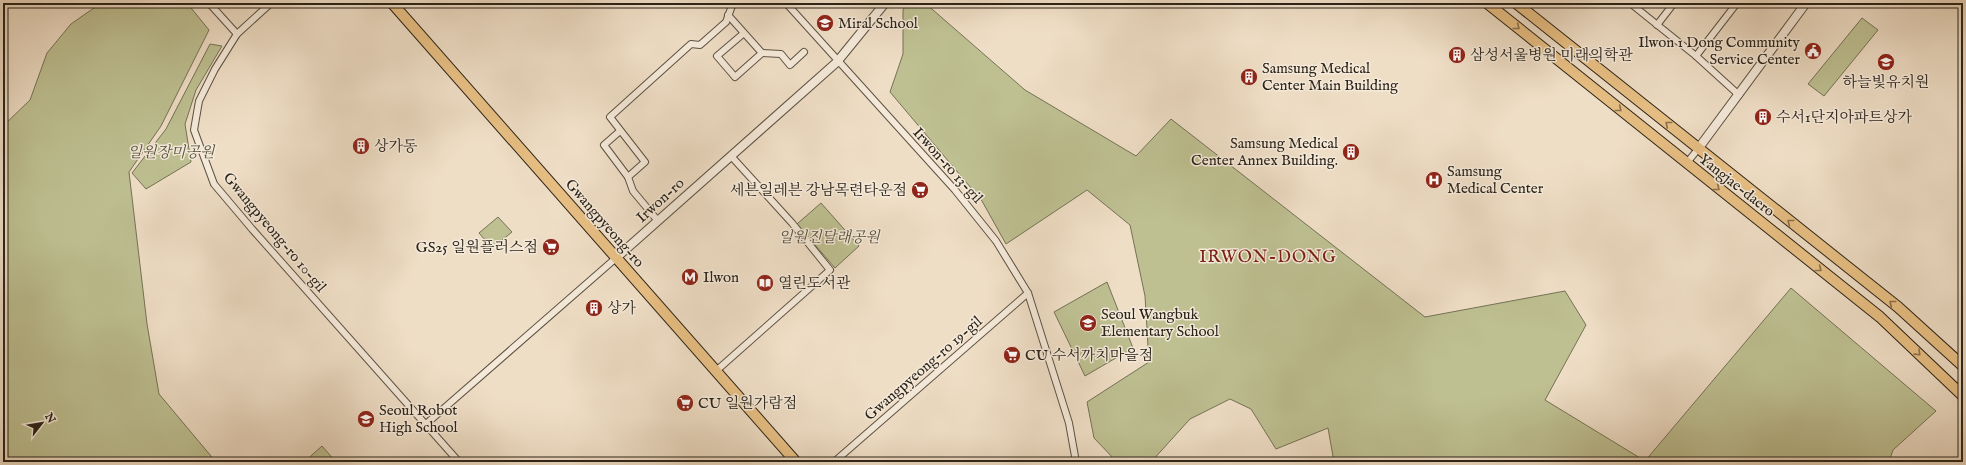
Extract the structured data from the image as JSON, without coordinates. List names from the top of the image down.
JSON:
{
  "streets": {
    "main road": ["Yangjae-daero", "Gwangpyeong-ro"],
    "street": [
      "Irwon-ro 13-gil",
      "Irwon-ro",
      "Gwangpyeong-ro 10-gil",
      "Gwangpyeong-ro 19-gil"
    ]
  },
  "crossings": [
    ["Irwon-ro 13-gil", "Irwon-ro"],
    ["Irwon-ro 13-gil", "Gwangpyeong-ro 19-gil"],
    ["Irwon-ro", "Gwangpyeong-ro"],
    ["Irwon-ro", "Gwangpyeong-ro 10-gil"]
  ],
  "districts": ["IRWON-DONG"],
  "parks": ["일원장미공원", "일원진달래공원"],
  "places": {
    "school or university": [
      "Miral School",
      "하늘빛유치원",
      "Seoul Wangbuk Elementary School",
      "Seoul Robot High School"
    ],
    "public building": ["Ilwon 1 Dong Community Service Center"],
    "building": [
      "삼성서울병원 미래의학관",
      "Samsung Medical Center Main Building",
      "수서1단지아파트상가",
      "상가동",
      "Samsung Medical Center Annex Building.",
      "상가"
    ],
    "hospital": ["Samsung Medical Center"],
    "supermarket": [
      "세븐일레븐 강남목련타운점",
      "GS25 일원플러스점",
      "CU 수서까치마을점",
      "CU 일원가람점"
    ],
    "metro station": ["Ilwon"],
    "library": ["열린도서관"]
  },
  "north": "top right"
}
